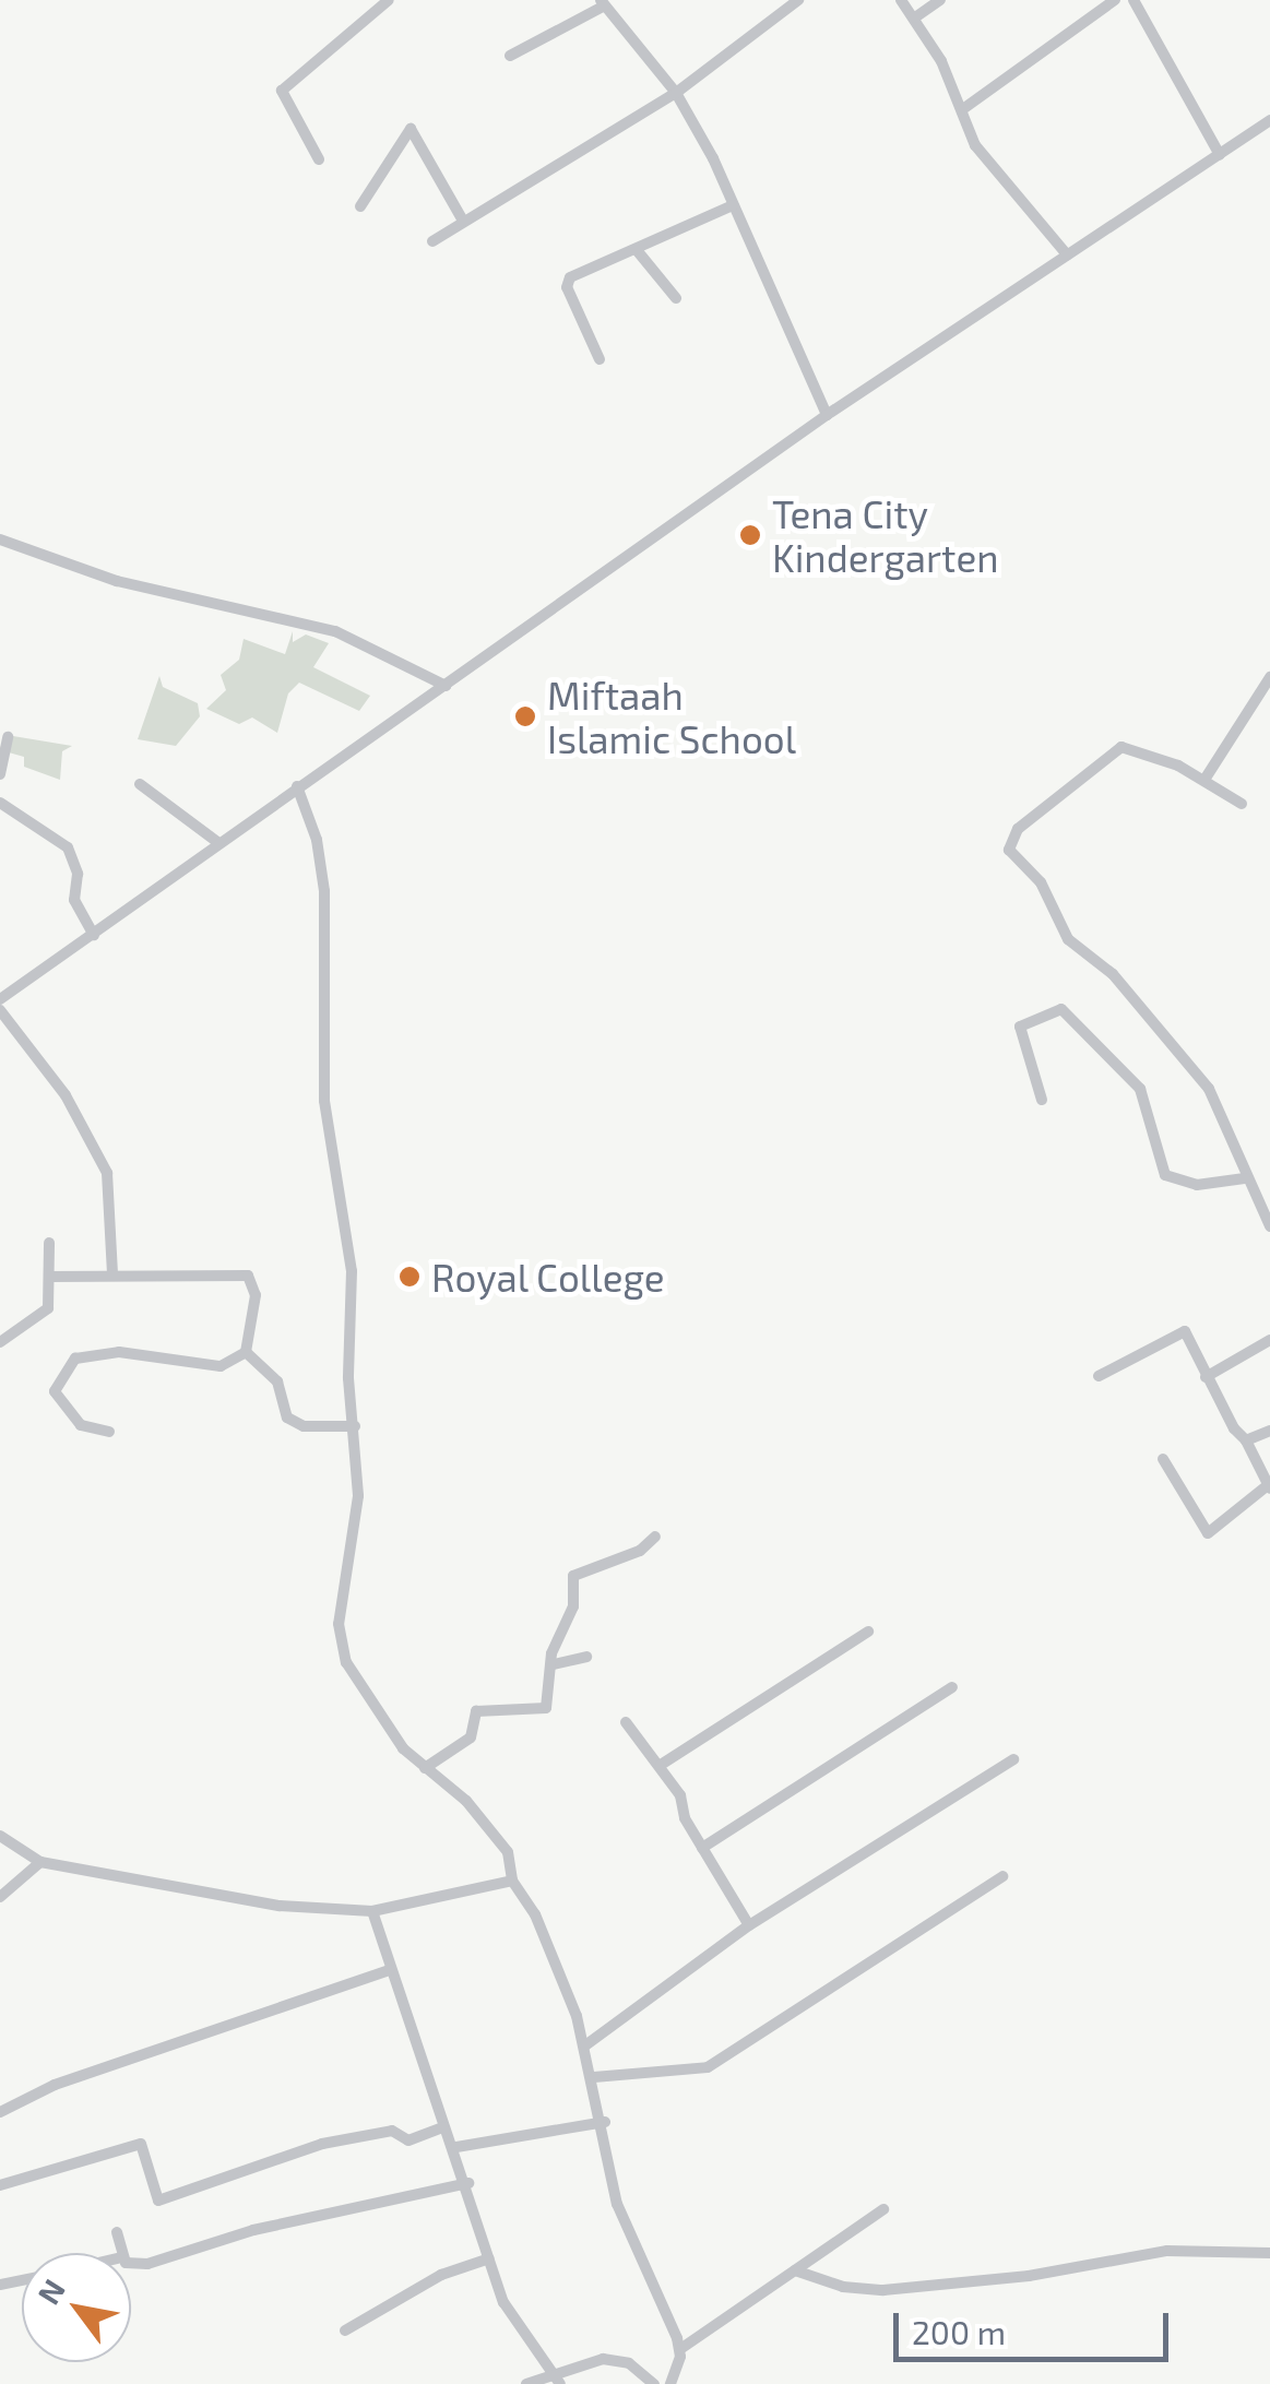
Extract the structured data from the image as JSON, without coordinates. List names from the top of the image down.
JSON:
{
  "places": ["Tena City Kindergarten", "Miftaah Islamic School", "Royal College"],
  "scale_bar": "200 m",
  "north": "top left"
}
